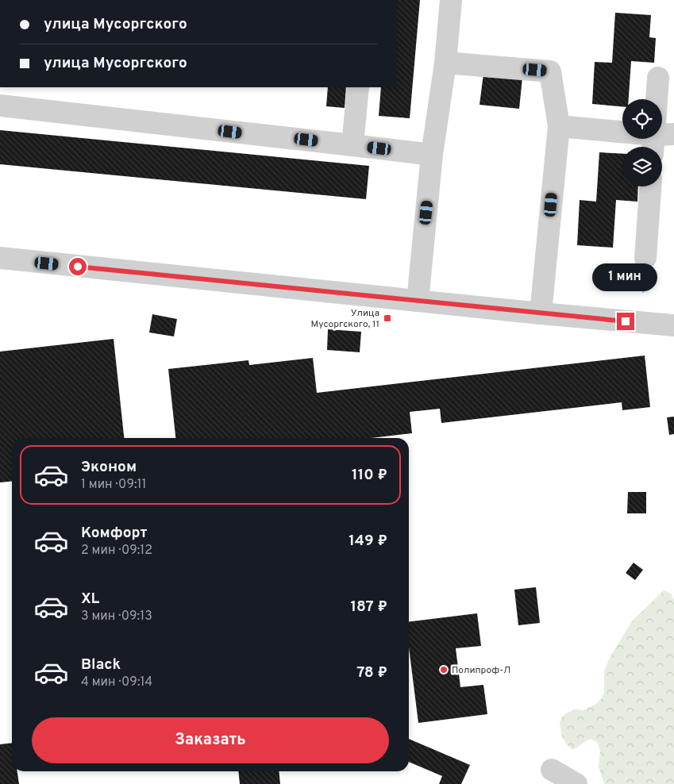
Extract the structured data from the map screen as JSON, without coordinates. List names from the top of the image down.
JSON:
{
  "places": {
    "transit": ["Улица Мусоргского, 11"],
    "other": ["Полипроф-Л"]
  },
  "page": {
    "banner": ["улица Мусоргского", "улица Мусоргского"],
    "bubble": "1 мин",
    "list": [
      {
        "name": "Эконом",
        "note": "1 мин · 09:11",
        "value": "110 ₽"
      },
      {
        "name": "Комфорт",
        "note": "2 мин · 09:12",
        "value": "149 ₽"
      },
      {
        "name": "XL",
        "note": "3 мин · 09:13",
        "value": "187 ₽"
      },
      {
        "name": "Black",
        "note": "4 мин · 09:14",
        "value": "78 ₽"
      }
    ],
    "buttons": "Заказать"
  }
}
